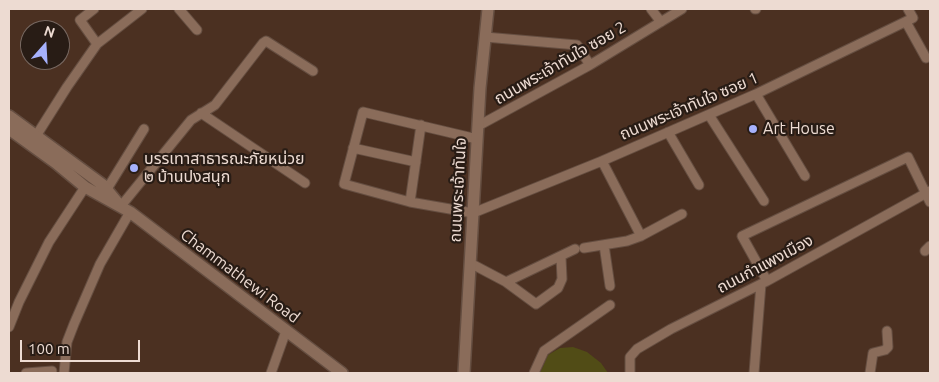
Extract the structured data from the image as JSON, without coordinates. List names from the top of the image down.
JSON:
{
  "streets": {
    "main road": ["ถนนพระเจ้าทันใจ", "Chammathewi Road"],
    "street": ["ถนนพระเจ้าทันใจ ซอย 2", "ถนนพระเจ้าทันใจ ซอย 1", "ถนนกำแพงเมือง"]
  },
  "crossings": [
    ["ถนนพระเจ้าทันใจ ซอย 2", "ถนนพระเจ้าทันใจ"],
    ["ถนนพระเจ้าทันใจ ซอย 1", "ถนนพระเจ้าทันใจ"]
  ],
  "places": ["Art House", "บรรเทาสาธารณะภัยหน่วย ๒ บ้านปงสนุก"],
  "scale_bar": "100 m",
  "north": "top"
}
